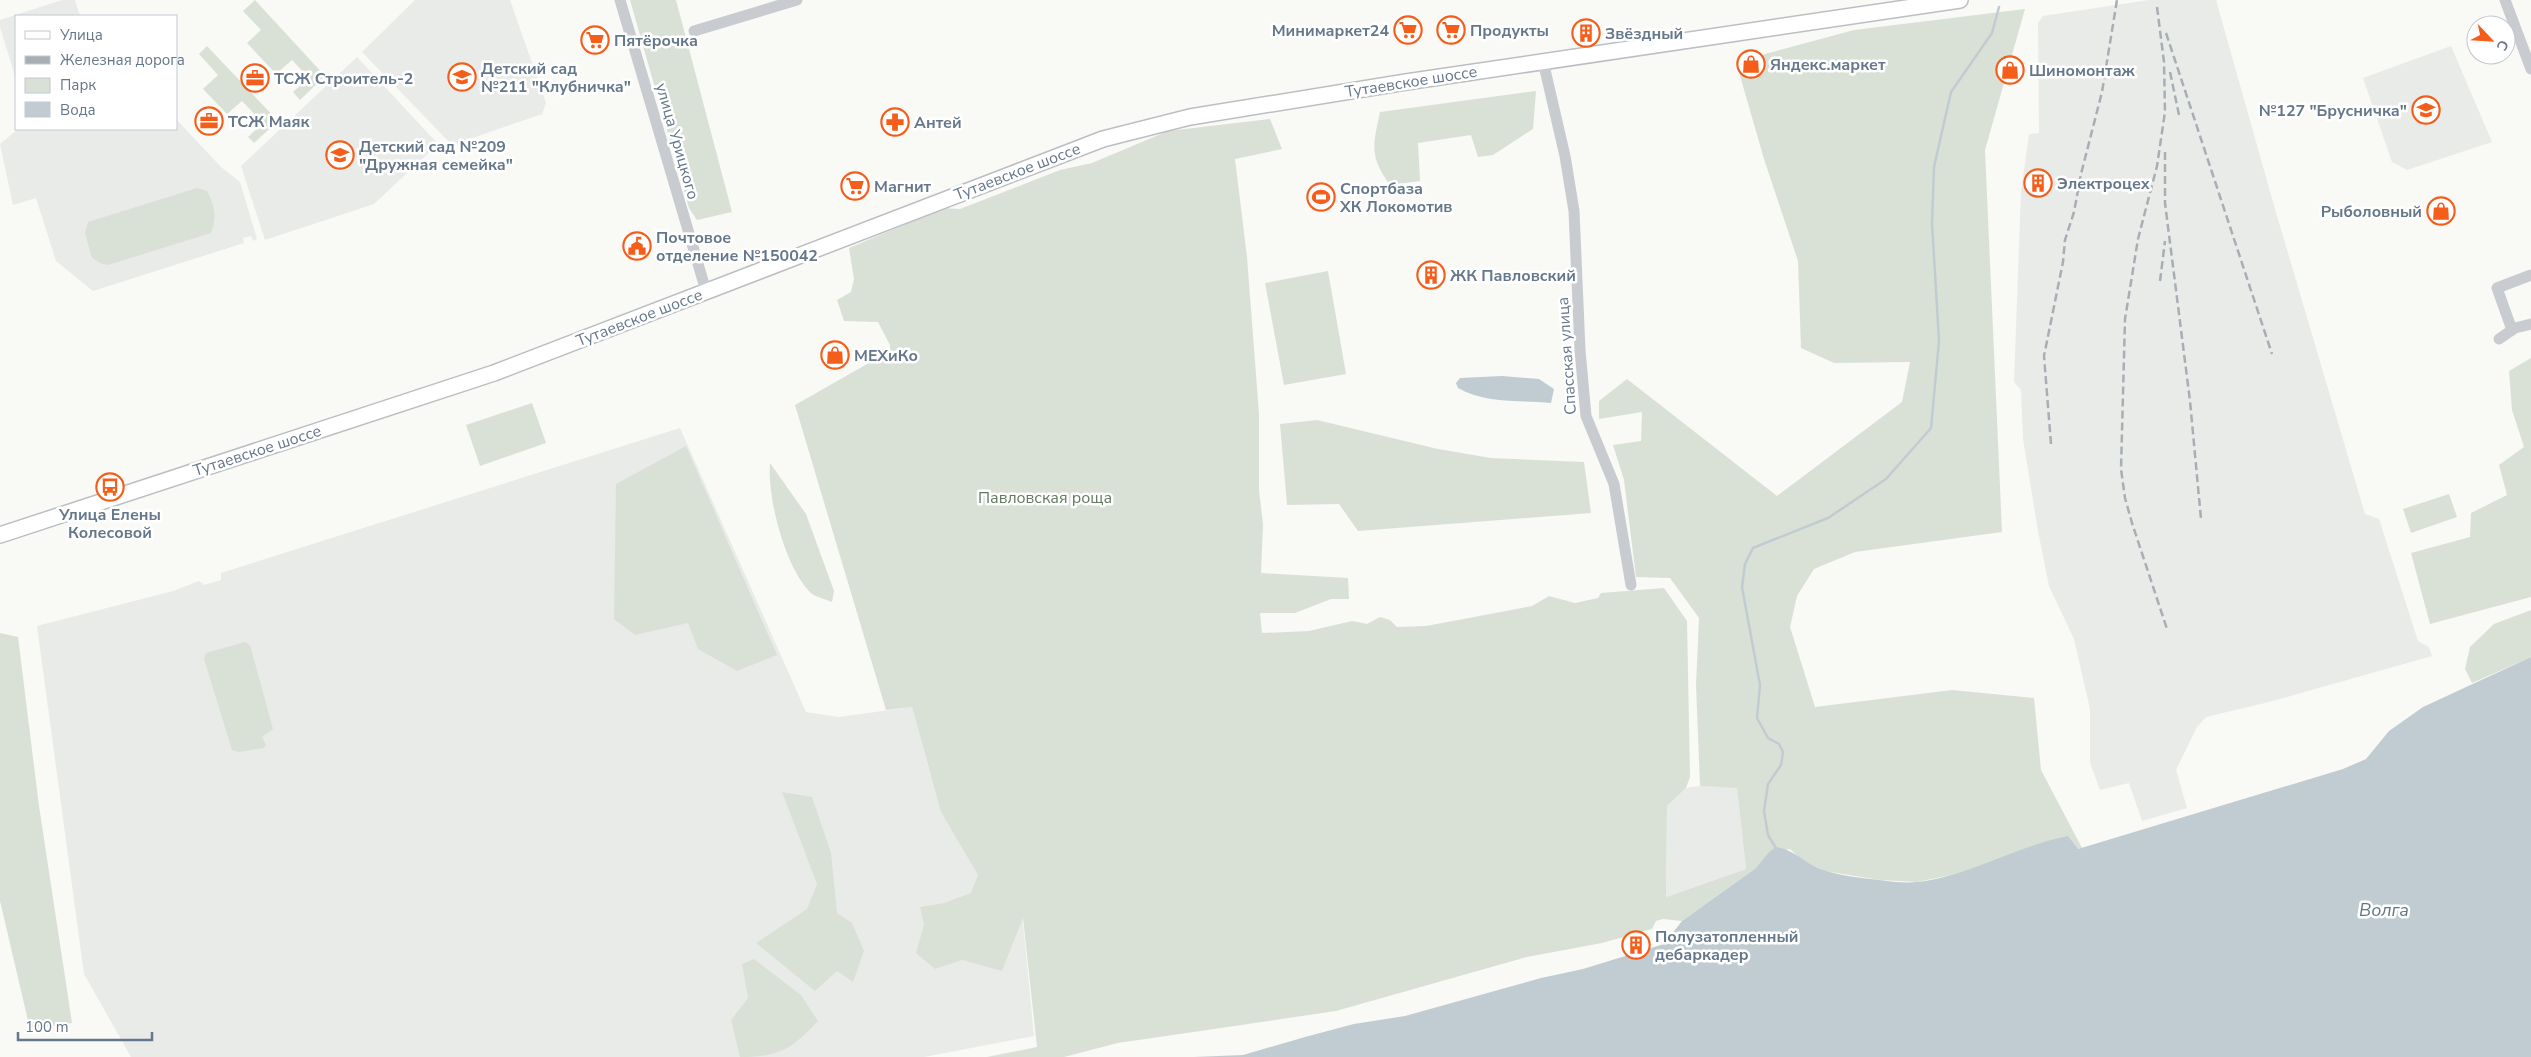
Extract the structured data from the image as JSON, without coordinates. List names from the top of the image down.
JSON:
{
  "streets": {
    "main road": ["Тутаевское шоссе"],
    "street": ["улица Урицкого", "Спасская улица"]
  },
  "crossings": [
    ["Тутаевское шоссе", "улица Урицкого"],
    ["Тутаевское шоссе", "Спасская улица"]
  ],
  "water": ["Волга"],
  "parks": ["Павловская роща"],
  "places": {
    "supermarket": [
      "Минимаркет24",
      "Продукты",
      "Пятёрочка",
      "Магнит"
    ],
    "building": [
      "Звёздный",
      "Электроцех",
      "ЖК Павловский",
      "Полузатопленный дебаркадер"
    ],
    "shop": [
      "Яндекс.маркет",
      "Шиномонтаж",
      "Рыболовный",
      "МЕХиКо"
    ],
    "school or university": ["Детский сад №211 \"Клубничка\"", "№127 \"Брусничка\"", "Детский сад №209 \"Дружная семейка\""],
    "office": ["ТСЖ Строитель-2", "ТСЖ Маяк"],
    "pharmacy": ["Антей"],
    "sports": ["Спортбаза ХК Локомотив"],
    "public building": ["Почтовое отделение №150042"],
    "bus stop": ["Улица Елены Колесовой"]
  },
  "legend": [
    "Улица",
    "Железная дорога",
    "Парк",
    "Вода"
  ],
  "scale_bar": "100 m",
  "north": "bottom right"
}
